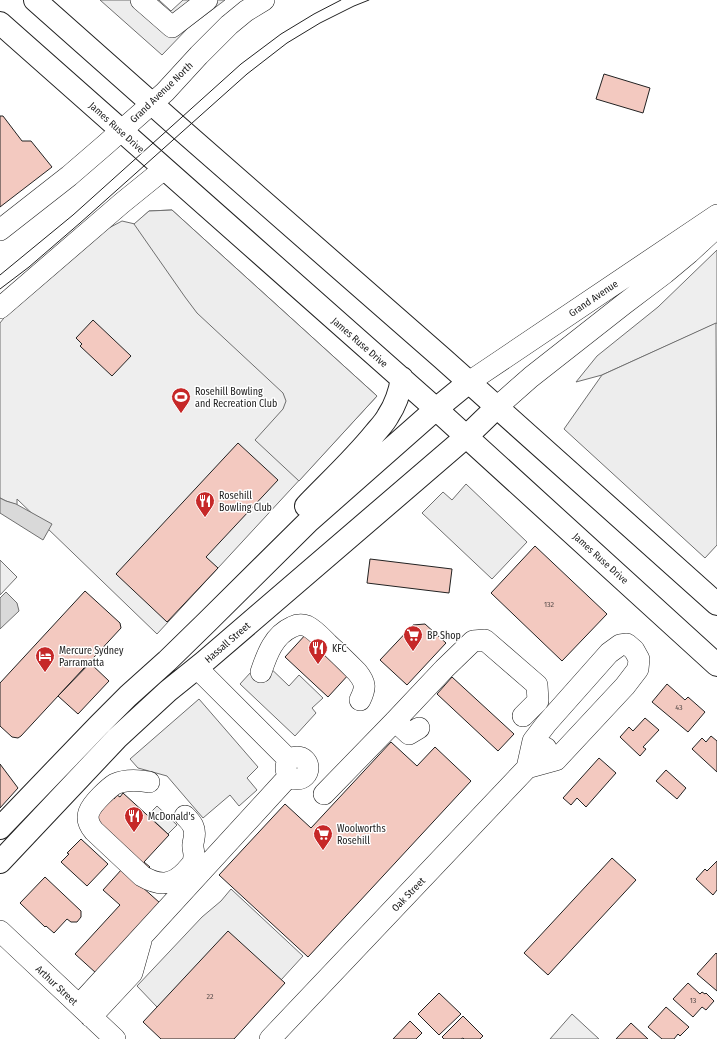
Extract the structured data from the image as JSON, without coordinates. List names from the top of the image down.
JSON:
{
  "streets": {
    "main road": ["James Ruse Drive", "Hassall Street"],
    "street": [
      "Grand Avenue North",
      "Grand Avenue",
      "Oak Street",
      "Arthur Street"
    ]
  },
  "crossings": [
    ["Grand Avenue North", "James Ruse Drive"],
    ["James Ruse Drive", "Hassall Street"]
  ],
  "places": {
    "sports": ["Rosehill Bowling and Recreation Club"],
    "restaurant": ["Rosehill Bowling Club", "KFC", "McDonald's"],
    "supermarket": ["BP Shop", "Woolworths Rosehill"],
    "hotel": ["Mercure Sydney Parramatta"]
  },
  "house_numbers": [
    "132",
    "43",
    "22",
    "13"
  ]
}
